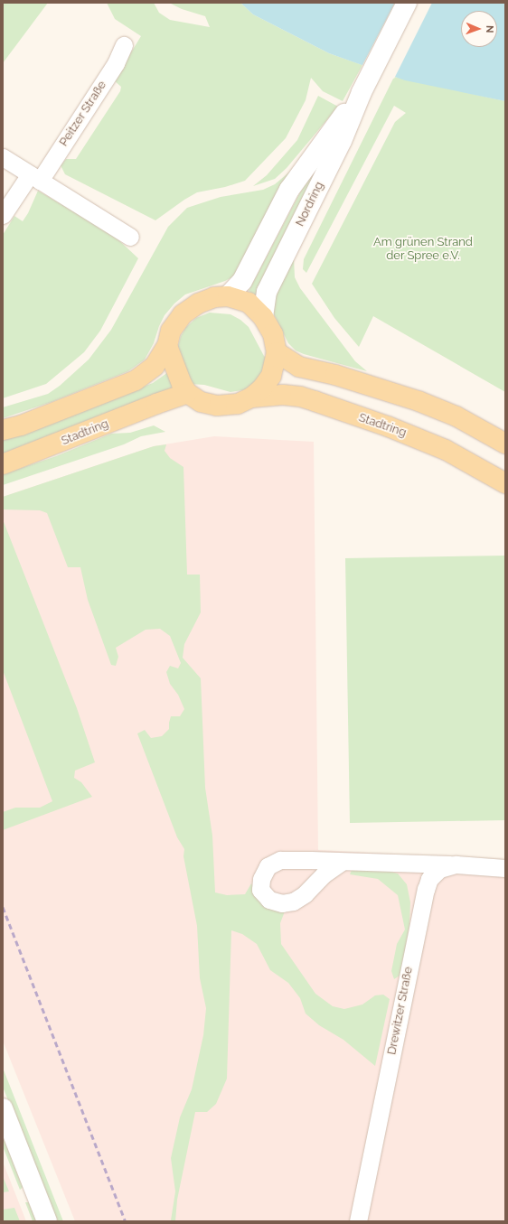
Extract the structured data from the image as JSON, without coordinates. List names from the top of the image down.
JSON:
{
  "streets": {
    "main road": ["Nordring", "Stadtring"],
    "street": ["Peitzer Straße", "Drewitzer Straße"]
  },
  "crossings": [
    ["Nordring", "Stadtring"]
  ],
  "parks": ["Am grünen Strand der Spree e.V."],
  "north": "right"
}
